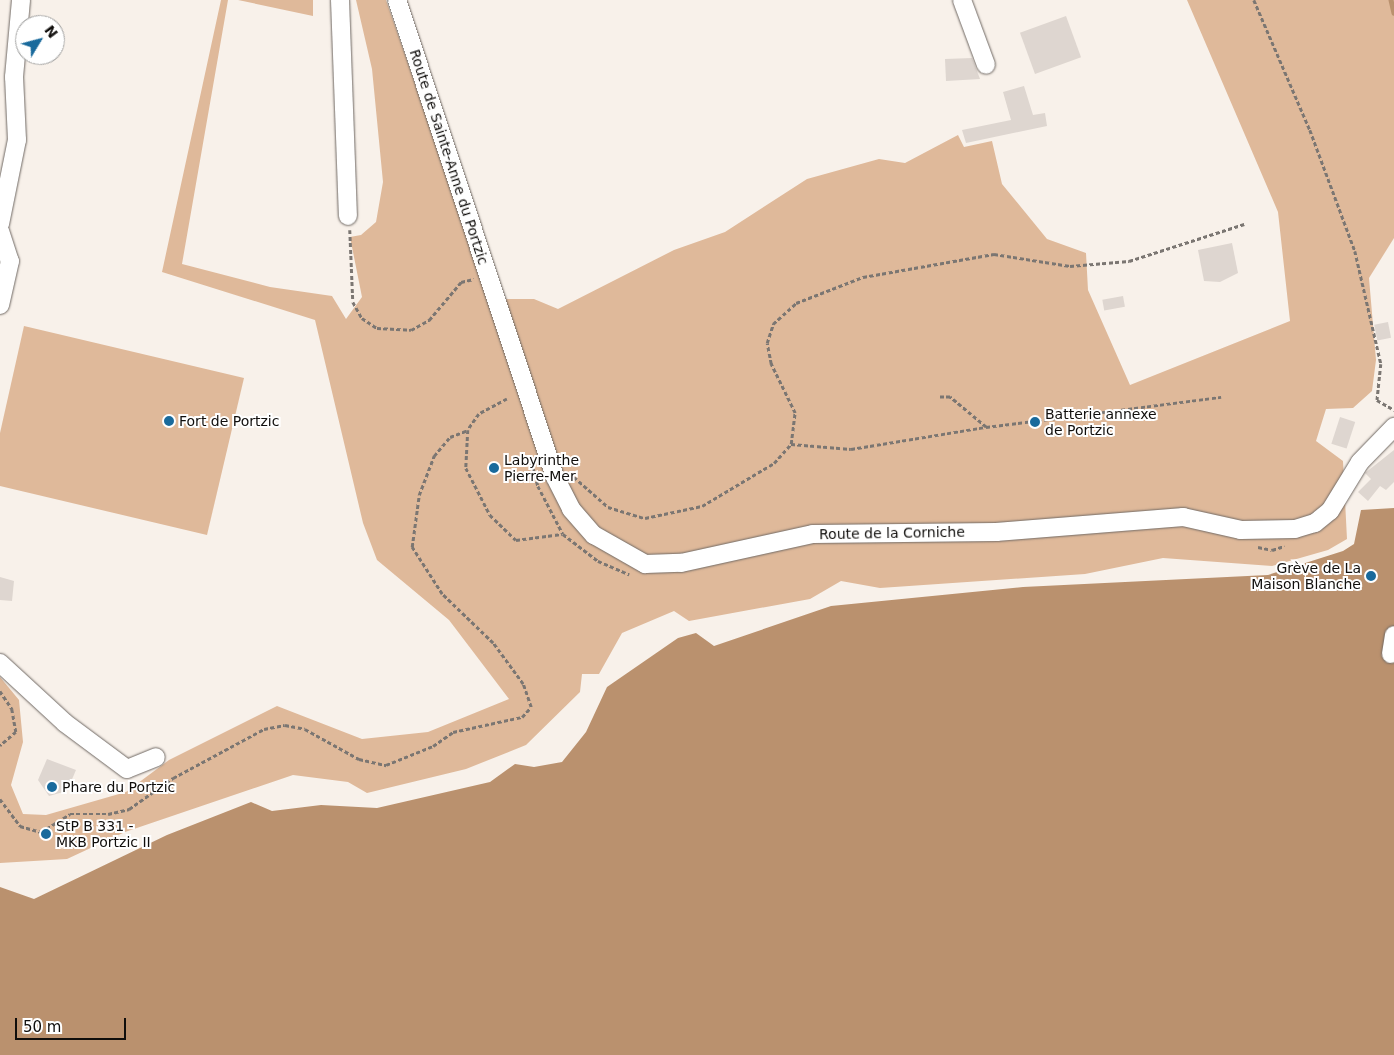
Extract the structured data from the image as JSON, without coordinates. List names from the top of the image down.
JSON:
{
  "streets": {
    "street": ["Route de Sainte-Anne du Portzic", "Route de la Corniche"]
  },
  "crossings": [
    ["Route de Sainte-Anne du Portzic", "Route de la Corniche"]
  ],
  "places": [
    "Fort de Portzic",
    "Batterie annexe de Portzic",
    "Labyrinthe Pierre-Mer",
    "Grève de La Maison Blanche",
    "Phare du Portzic",
    "StP B 331 - MKB Portzic II"
  ],
  "scale_bar": "50 m",
  "north": "top right"
}
